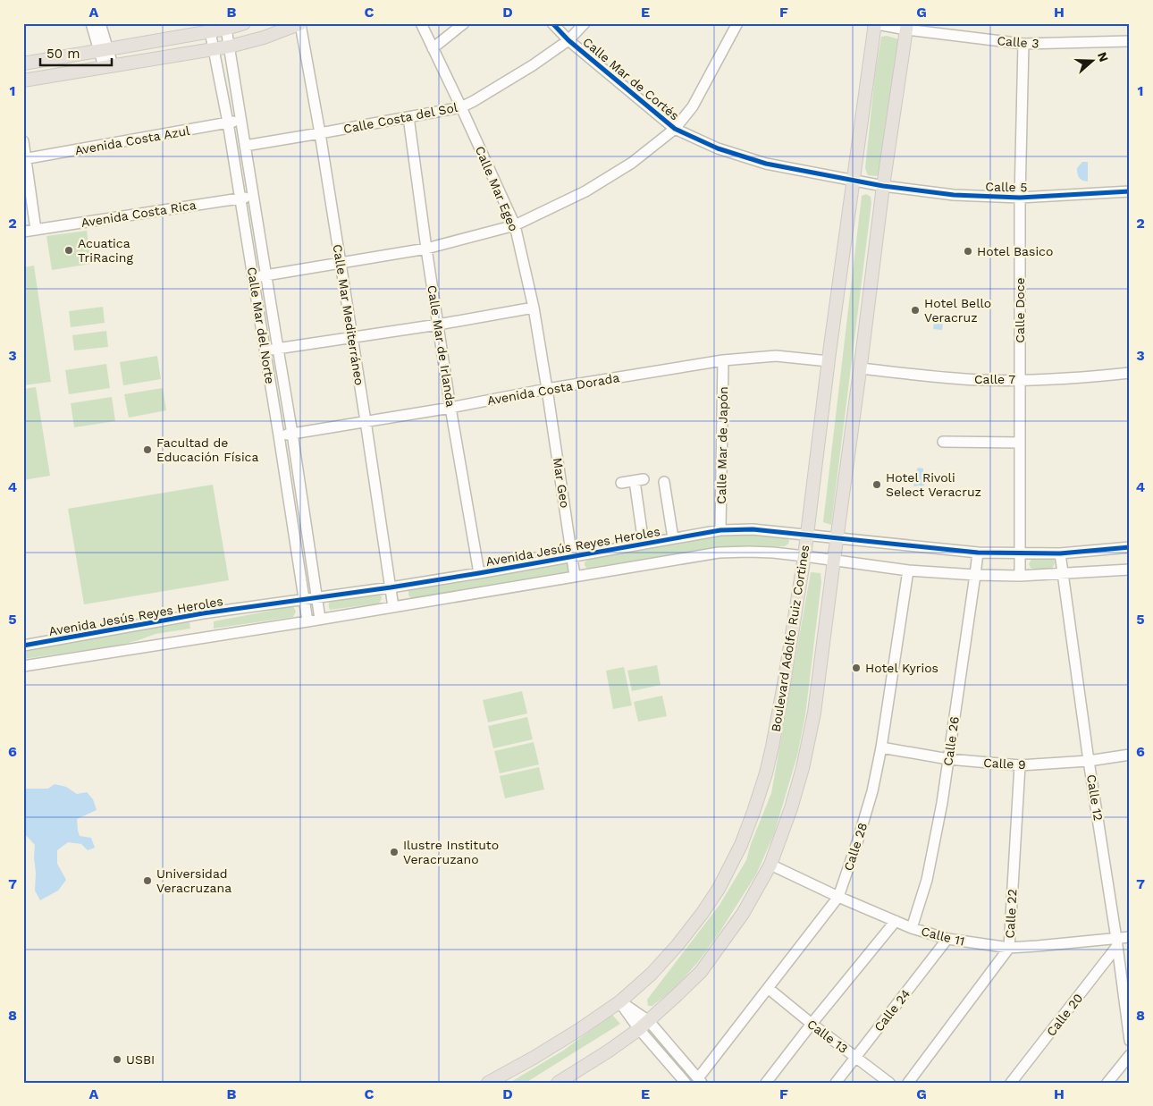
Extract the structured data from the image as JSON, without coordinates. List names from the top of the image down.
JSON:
{
  "streets": {
    "main road": ["Boulevard Adolfo Ruiz Cortines"],
    "street": [
      "Calle 3",
      "Calle Mar de Cortés",
      "Calle Costa del Sol",
      "Avenida Costa Azul",
      "Calle 5",
      "Calle Mar Egeo",
      "Avenida Costa Rica",
      "Calle Doce",
      "Calle Mar Mediterráneo",
      "Calle Mar del Norte",
      "Calle Mar de Irlanda",
      "Calle 7",
      "Avenida Costa Dorada",
      "Calle Mar de Japón",
      "Mar Geo",
      "Avenida Jesús Reyes Heroles",
      "Calle 26",
      "Calle 9",
      "Calle 12",
      "Calle 28",
      "Calle 22",
      "Calle 11",
      "Calle 24",
      "Calle 20",
      "Calle 13"
    ]
  },
  "crossings": [
    ["Calle 3", "Calle Doce"],
    ["Calle 3", "Boulevard Adolfo Ruiz Cortines"],
    ["Calle Mar de Cortés", "Calle Costa del Sol"],
    ["Calle Mar de Cortés", "Calle 5"],
    ["Calle Mar de Cortés", "Boulevard Adolfo Ruiz Cortines"],
    ["Calle Costa del Sol", "Calle Mar Egeo"],
    ["Calle Costa del Sol", "Calle Mar Mediterráneo"],
    ["Calle Costa del Sol", "Calle Mar del Norte"],
    ["Calle Costa del Sol", "Calle Mar de Irlanda"],
    ["Avenida Costa Azul", "Calle Mar del Norte"],
    ["Calle 5", "Calle Doce"],
    ["Calle Mar Egeo", "Avenida Costa Dorada"],
    ["Calle Mar Egeo", "Mar Geo"],
    ["Avenida Costa Rica", "Calle Mar del Norte"],
    ["Calle Doce", "Calle 7"],
    ["Calle Doce", "Avenida Jesús Reyes Heroles"],
    ["Calle Mar Mediterráneo", "Avenida Costa Dorada"],
    ["Calle Mar Mediterráneo", "Avenida Jesús Reyes Heroles"],
    ["Calle Mar del Norte", "Avenida Costa Dorada"],
    ["Calle Mar del Norte", "Avenida Jesús Reyes Heroles"],
    ["Calle Mar de Irlanda", "Avenida Costa Dorada"],
    ["Calle Mar de Irlanda", "Avenida Jesús Reyes Heroles"],
    ["Avenida Costa Dorada", "Calle Mar de Japón"],
    ["Avenida Costa Dorada", "Mar Geo"],
    ["Avenida Costa Dorada", "Boulevard Adolfo Ruiz Cortines"],
    ["Calle Mar de Japón", "Avenida Jesús Reyes Heroles"],
    ["Mar Geo", "Avenida Jesús Reyes Heroles"],
    ["Avenida Jesús Reyes Heroles", "Boulevard Adolfo Ruiz Cortines"],
    ["Avenida Jesús Reyes Heroles", "Calle 26"],
    ["Avenida Jesús Reyes Heroles", "Calle 12"],
    ["Calle 26", "Calle 9"],
    ["Calle 26", "Calle 11"],
    ["Calle 9", "Calle 12"],
    ["Calle 9", "Calle 28"],
    ["Calle 9", "Calle 22"],
    ["Calle 12", "Calle 11"],
    ["Calle 12", "Calle 20"],
    ["Calle 28", "Calle 11"],
    ["Calle 28", "Calle 13"],
    ["Calle 22", "Calle 11"],
    ["Calle 11", "Calle 24"],
    ["Calle 11", "Calle 20"],
    ["Calle 24", "Calle 13"]
  ],
  "places": [
    "Acuatica TriRacing",
    "Hotel Basico",
    "Hotel Bello Veracruz",
    "Facultad de Educación Física",
    "Hotel Rivoli Select Veracruz",
    "Hotel Kyrios",
    "Ilustre Instituto Veracruzano",
    "Universidad Veracruzana",
    "USBI"
  ],
  "scale_bar": "50 m",
  "north": "right",
  "grid": {
    "columns": [
      "A",
      "B",
      "C",
      "D",
      "E",
      "F",
      "G",
      "H"
    ],
    "rows": [
      "1",
      "2",
      "3",
      "4",
      "5",
      "6",
      "7",
      "8"
    ]
  }
}
